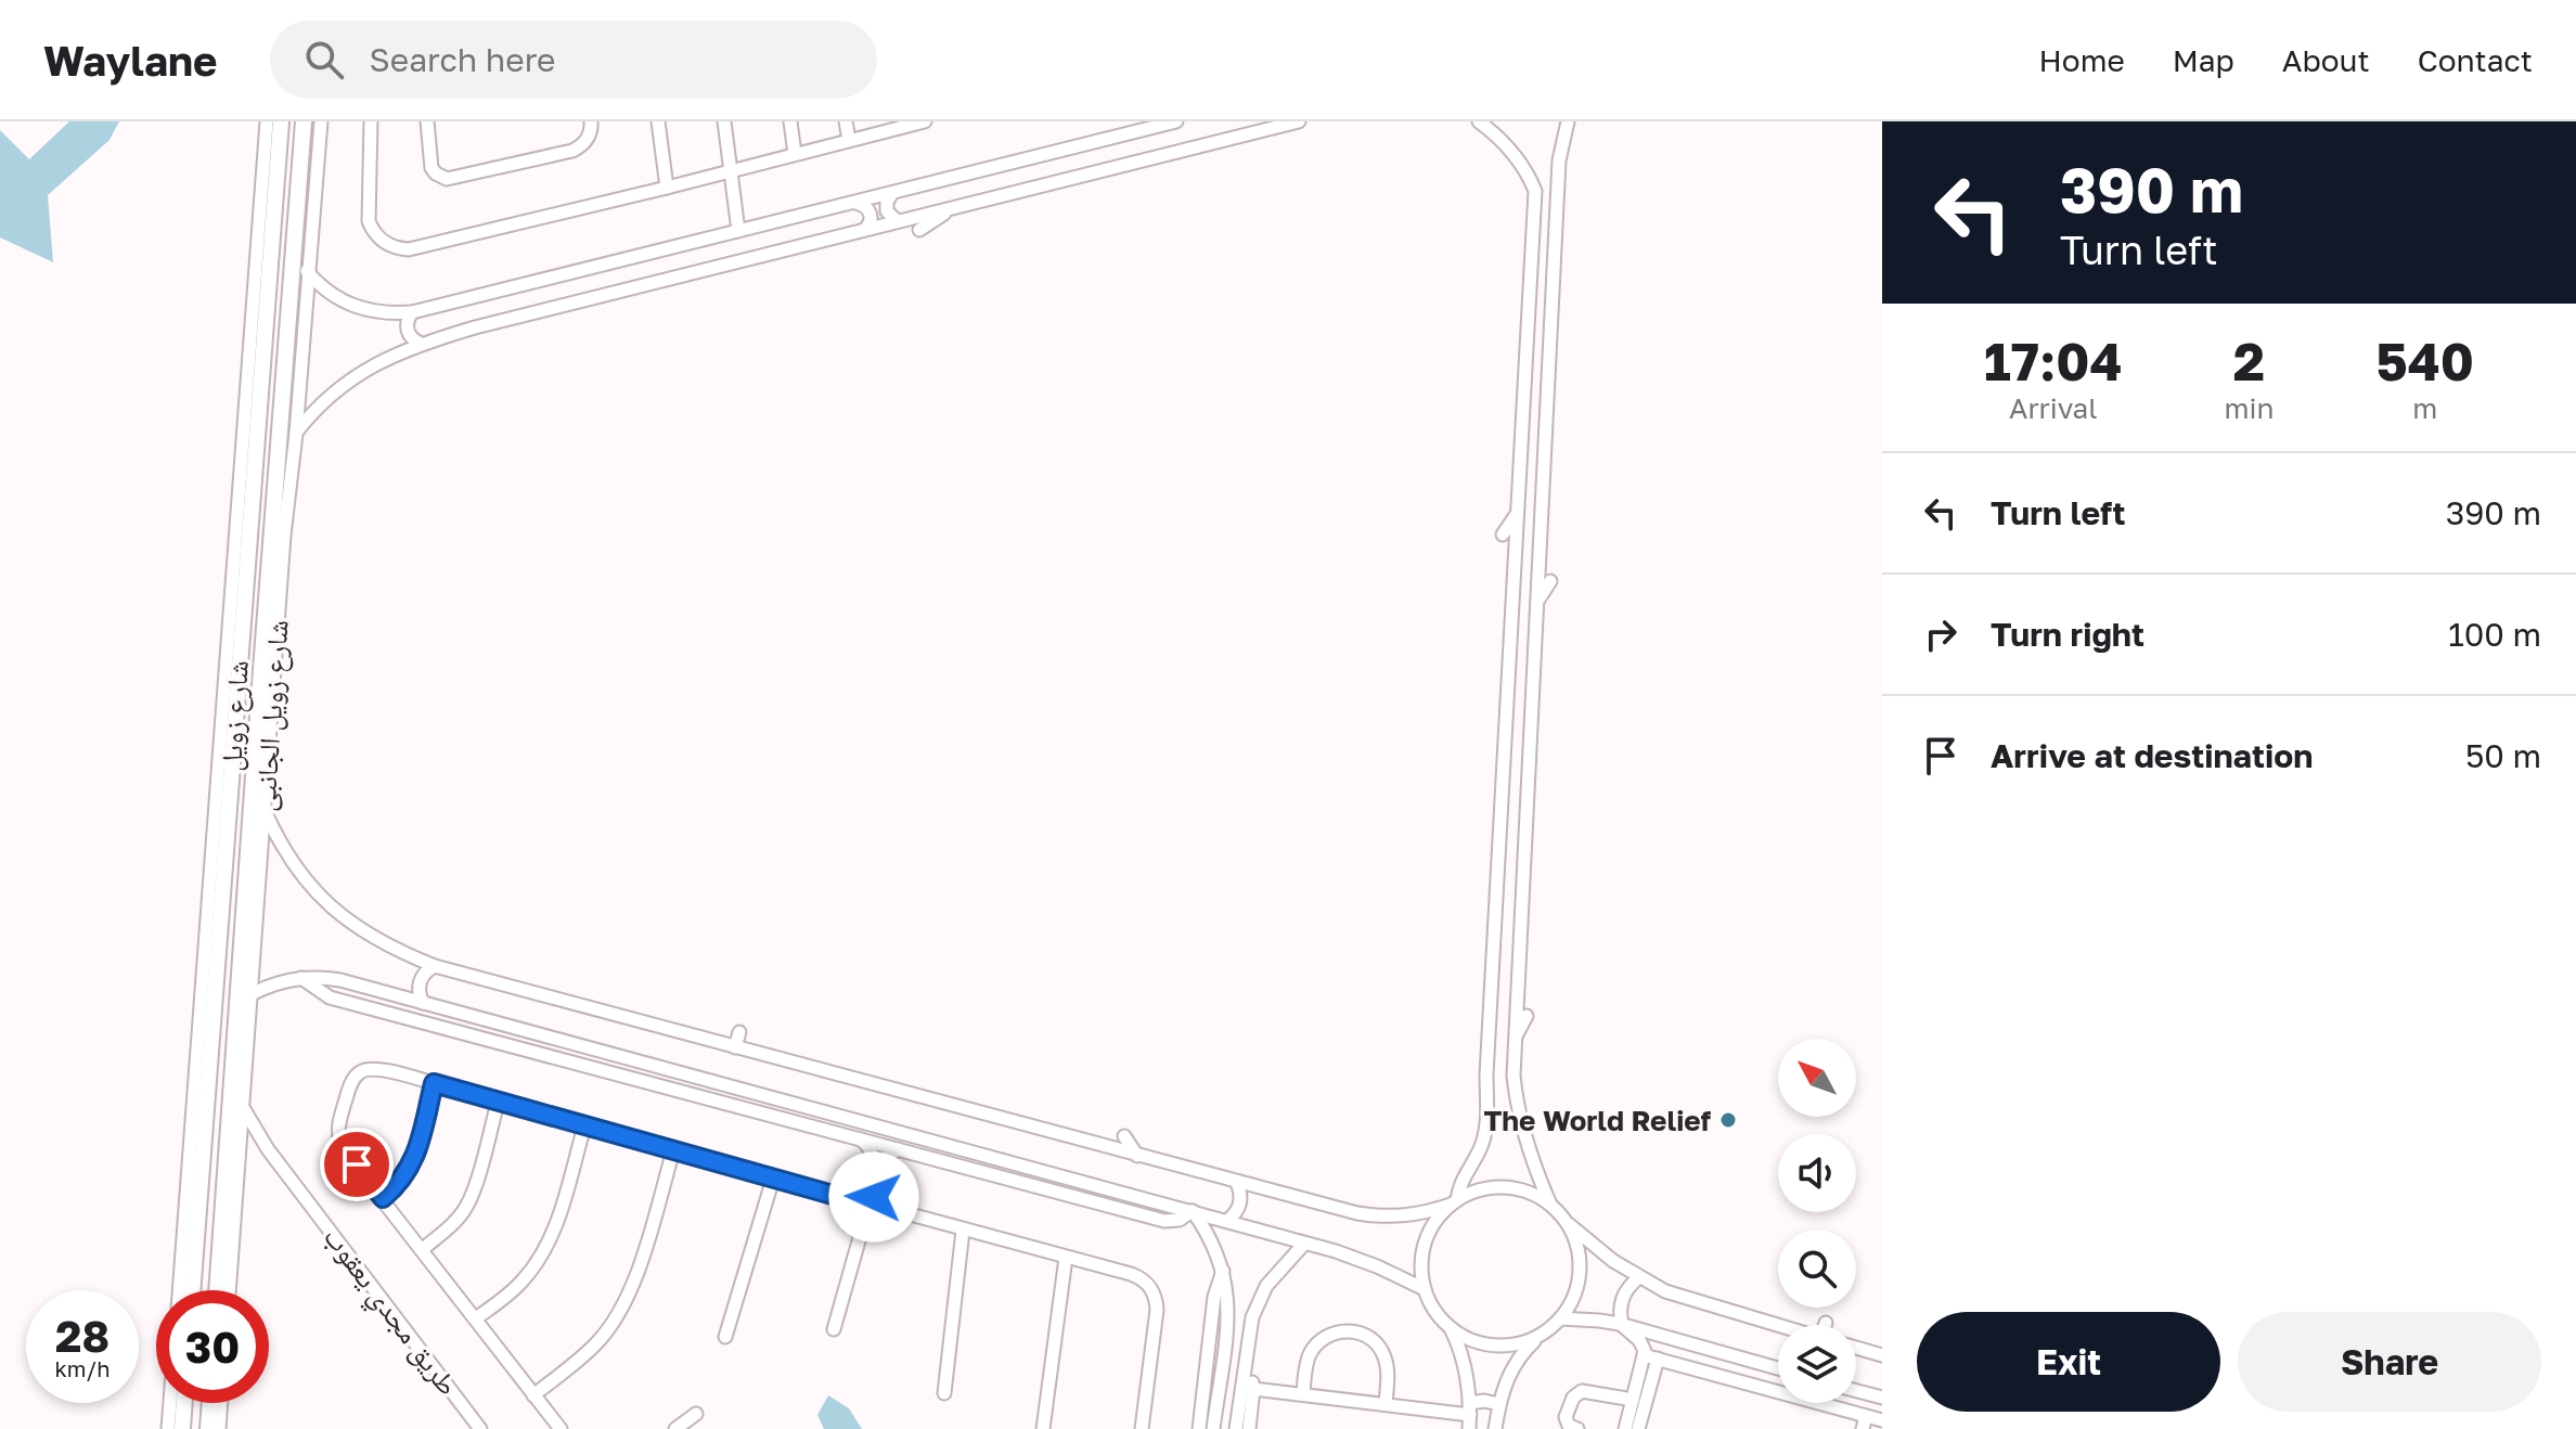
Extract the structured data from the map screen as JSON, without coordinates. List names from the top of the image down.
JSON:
{
  "streets": {
    "main road": ["شارع زويل"],
    "street": ["شارع زويل الجانبى", "طريق مجدي يعقوب"]
  },
  "crossings": [
    ["شارع زويل", "شارع زويل الجانبى"],
    ["شارع زويل الجانبى", "طريق مجدي يعقوب"]
  ],
  "places": ["The World Relief"],
  "north": "top left",
  "page": {
    "header": "Waylane",
    "search": "Search here",
    "nav": [
      "Home",
      "Map",
      "About",
      "Contact"
    ],
    "turn": ["390 m", "Turn left"],
    "eta": [
      "17:04",
      "Arrival",
      "2",
      "min",
      "540",
      "m"
    ],
    "list": [
      {
        "name": "Turn left",
        "value": "390 m"
      },
      {
        "name": "Turn right",
        "value": "100 m"
      },
      {
        "name": "Arrive at destination",
        "value": "50 m"
      }
    ],
    "speed": "28 km/h",
    "limit": "30",
    "buttons": ["Exit", "Share"]
  }
}
